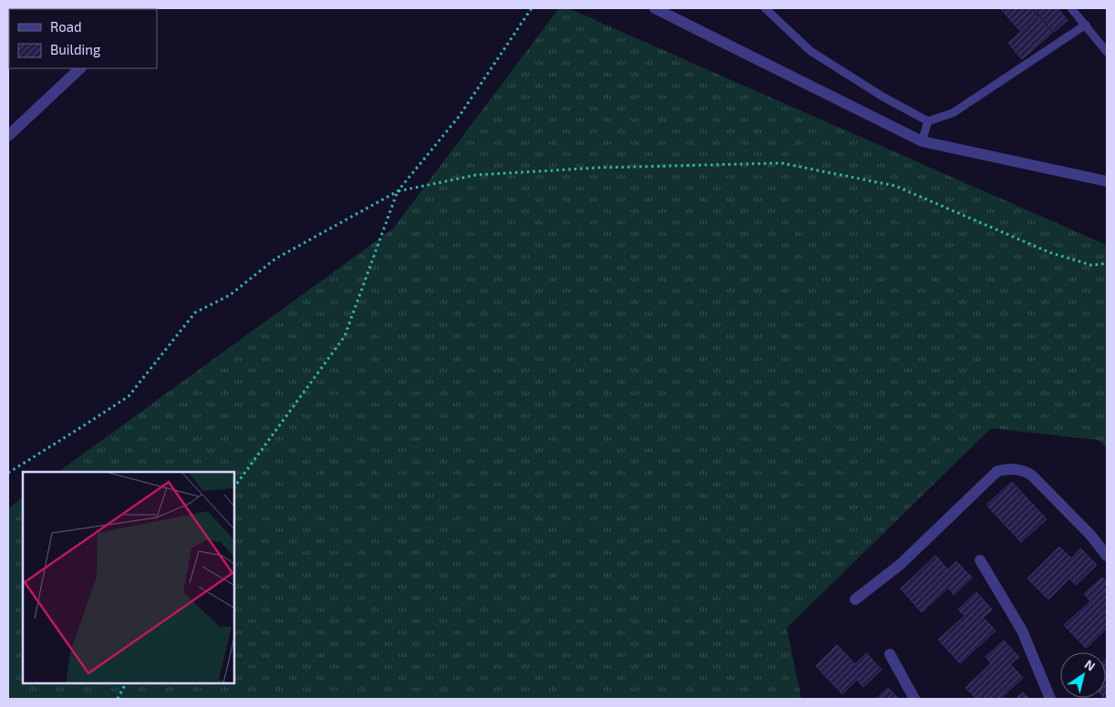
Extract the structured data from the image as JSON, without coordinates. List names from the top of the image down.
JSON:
{
  "legend": ["Road", "Building"],
  "north": "top right"
}
